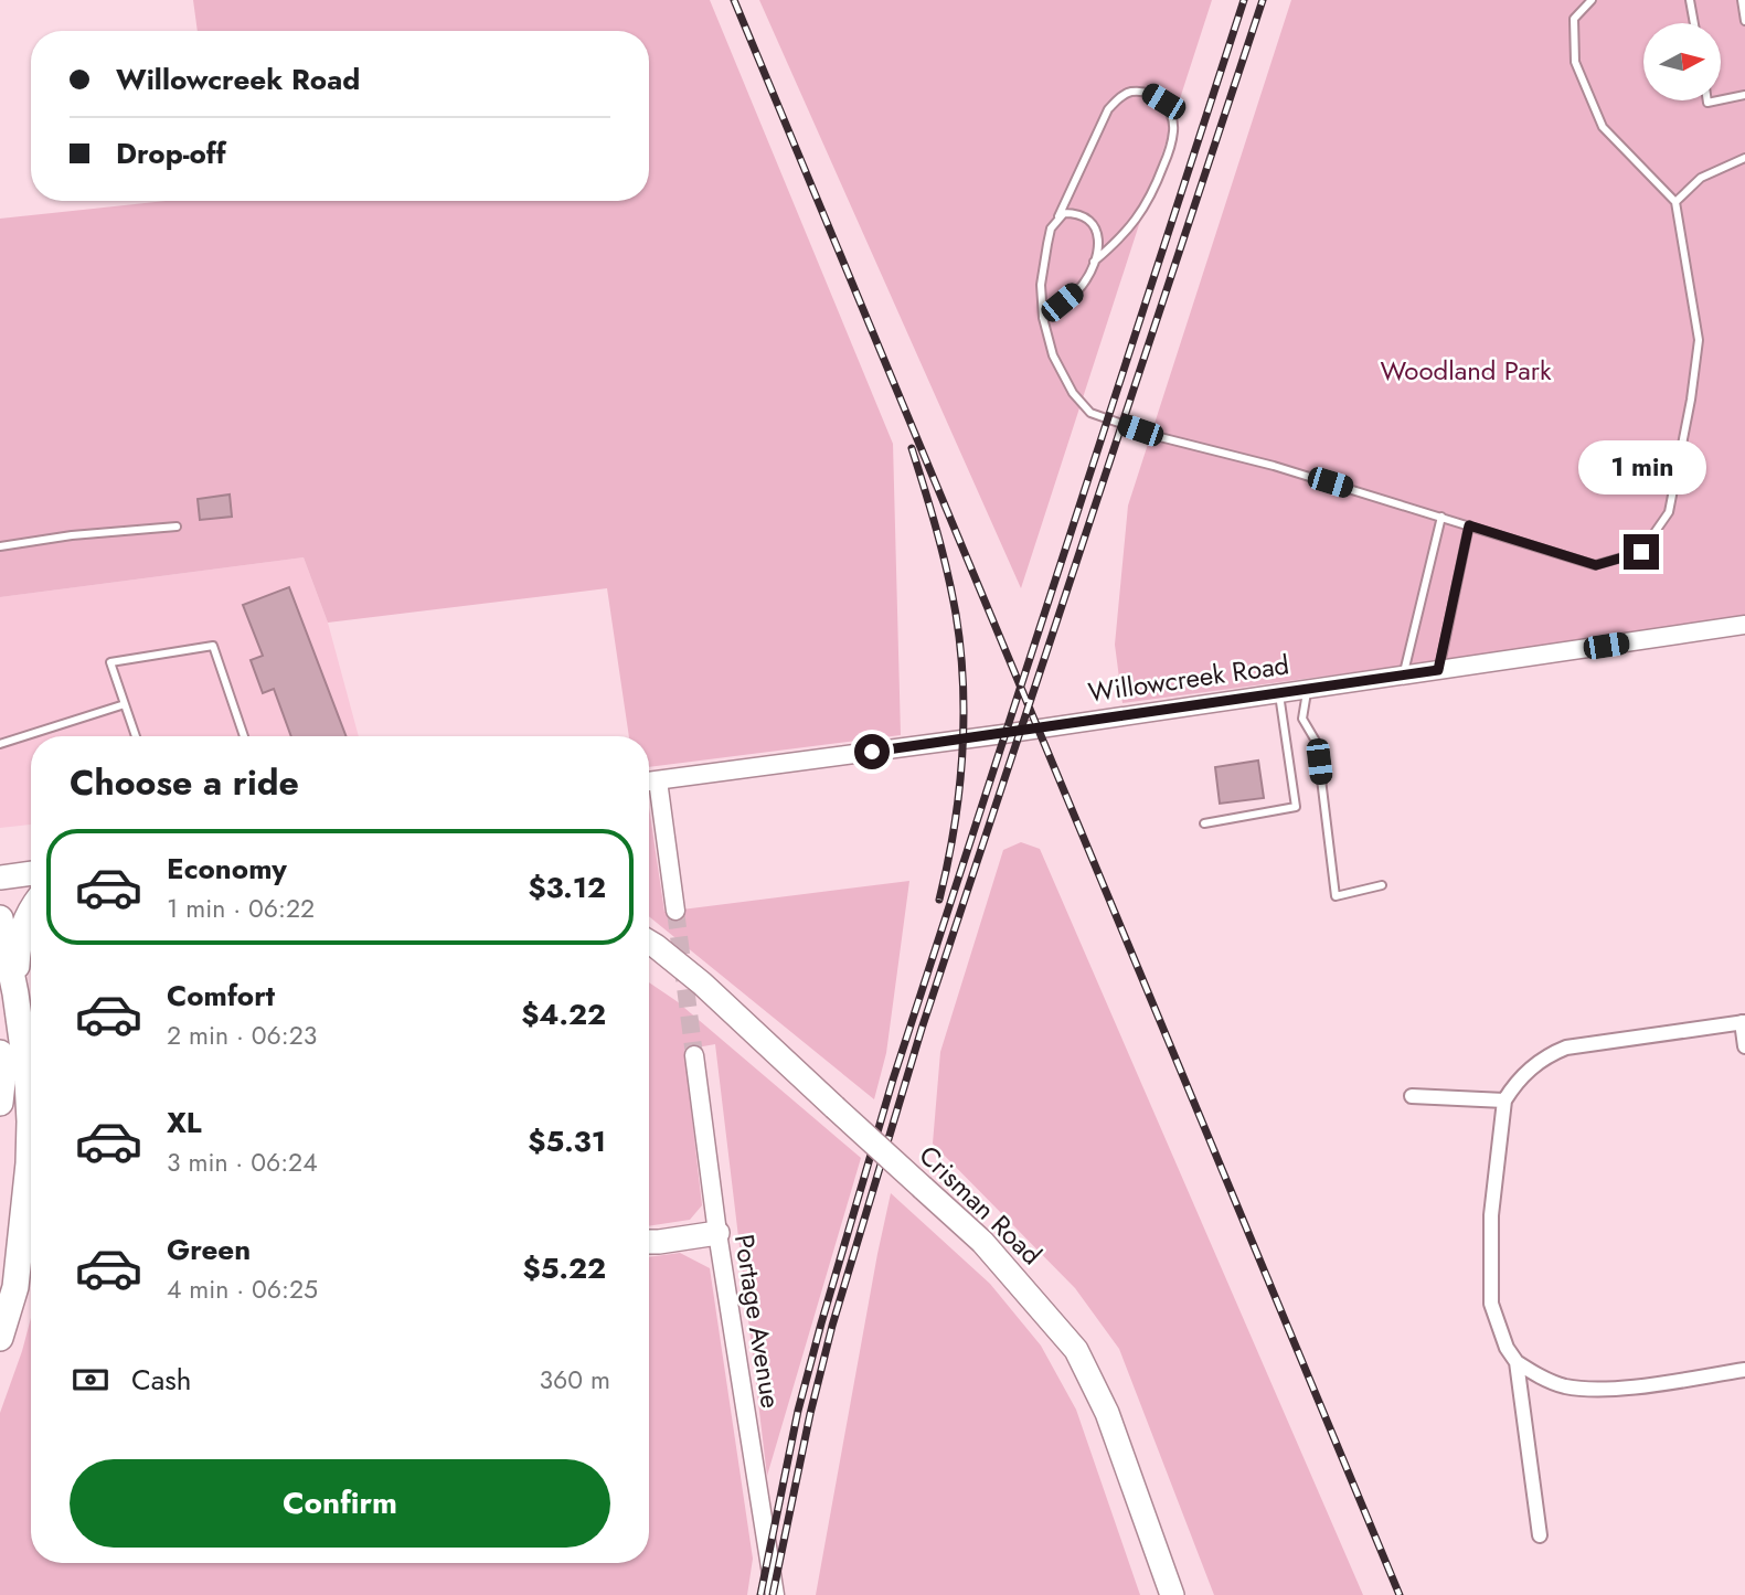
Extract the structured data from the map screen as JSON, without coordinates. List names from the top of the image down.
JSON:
{
  "streets": {
    "main road": ["Crisman Road"],
    "street": ["Willowcreek Road", "Portage Avenue"]
  },
  "parks": ["Woodland Park"],
  "north": "right",
  "page": {
    "banner": ["Willowcreek Road", "Drop-off"],
    "bubble": "1 min",
    "heading": "Choose a ride",
    "list": [
      {
        "name": "Economy",
        "note": "1 min · 06:22",
        "value": "$3.12"
      },
      {
        "name": "Comfort",
        "note": "2 min · 06:23",
        "value": "$4.22"
      },
      {
        "name": "XL",
        "note": "3 min · 06:24",
        "value": "$5.31"
      },
      {
        "name": "Green",
        "note": "4 min · 06:25",
        "value": "$5.22"
      }
    ],
    "pay": ["Cash", "360 m"],
    "buttons": "Confirm"
  }
}
